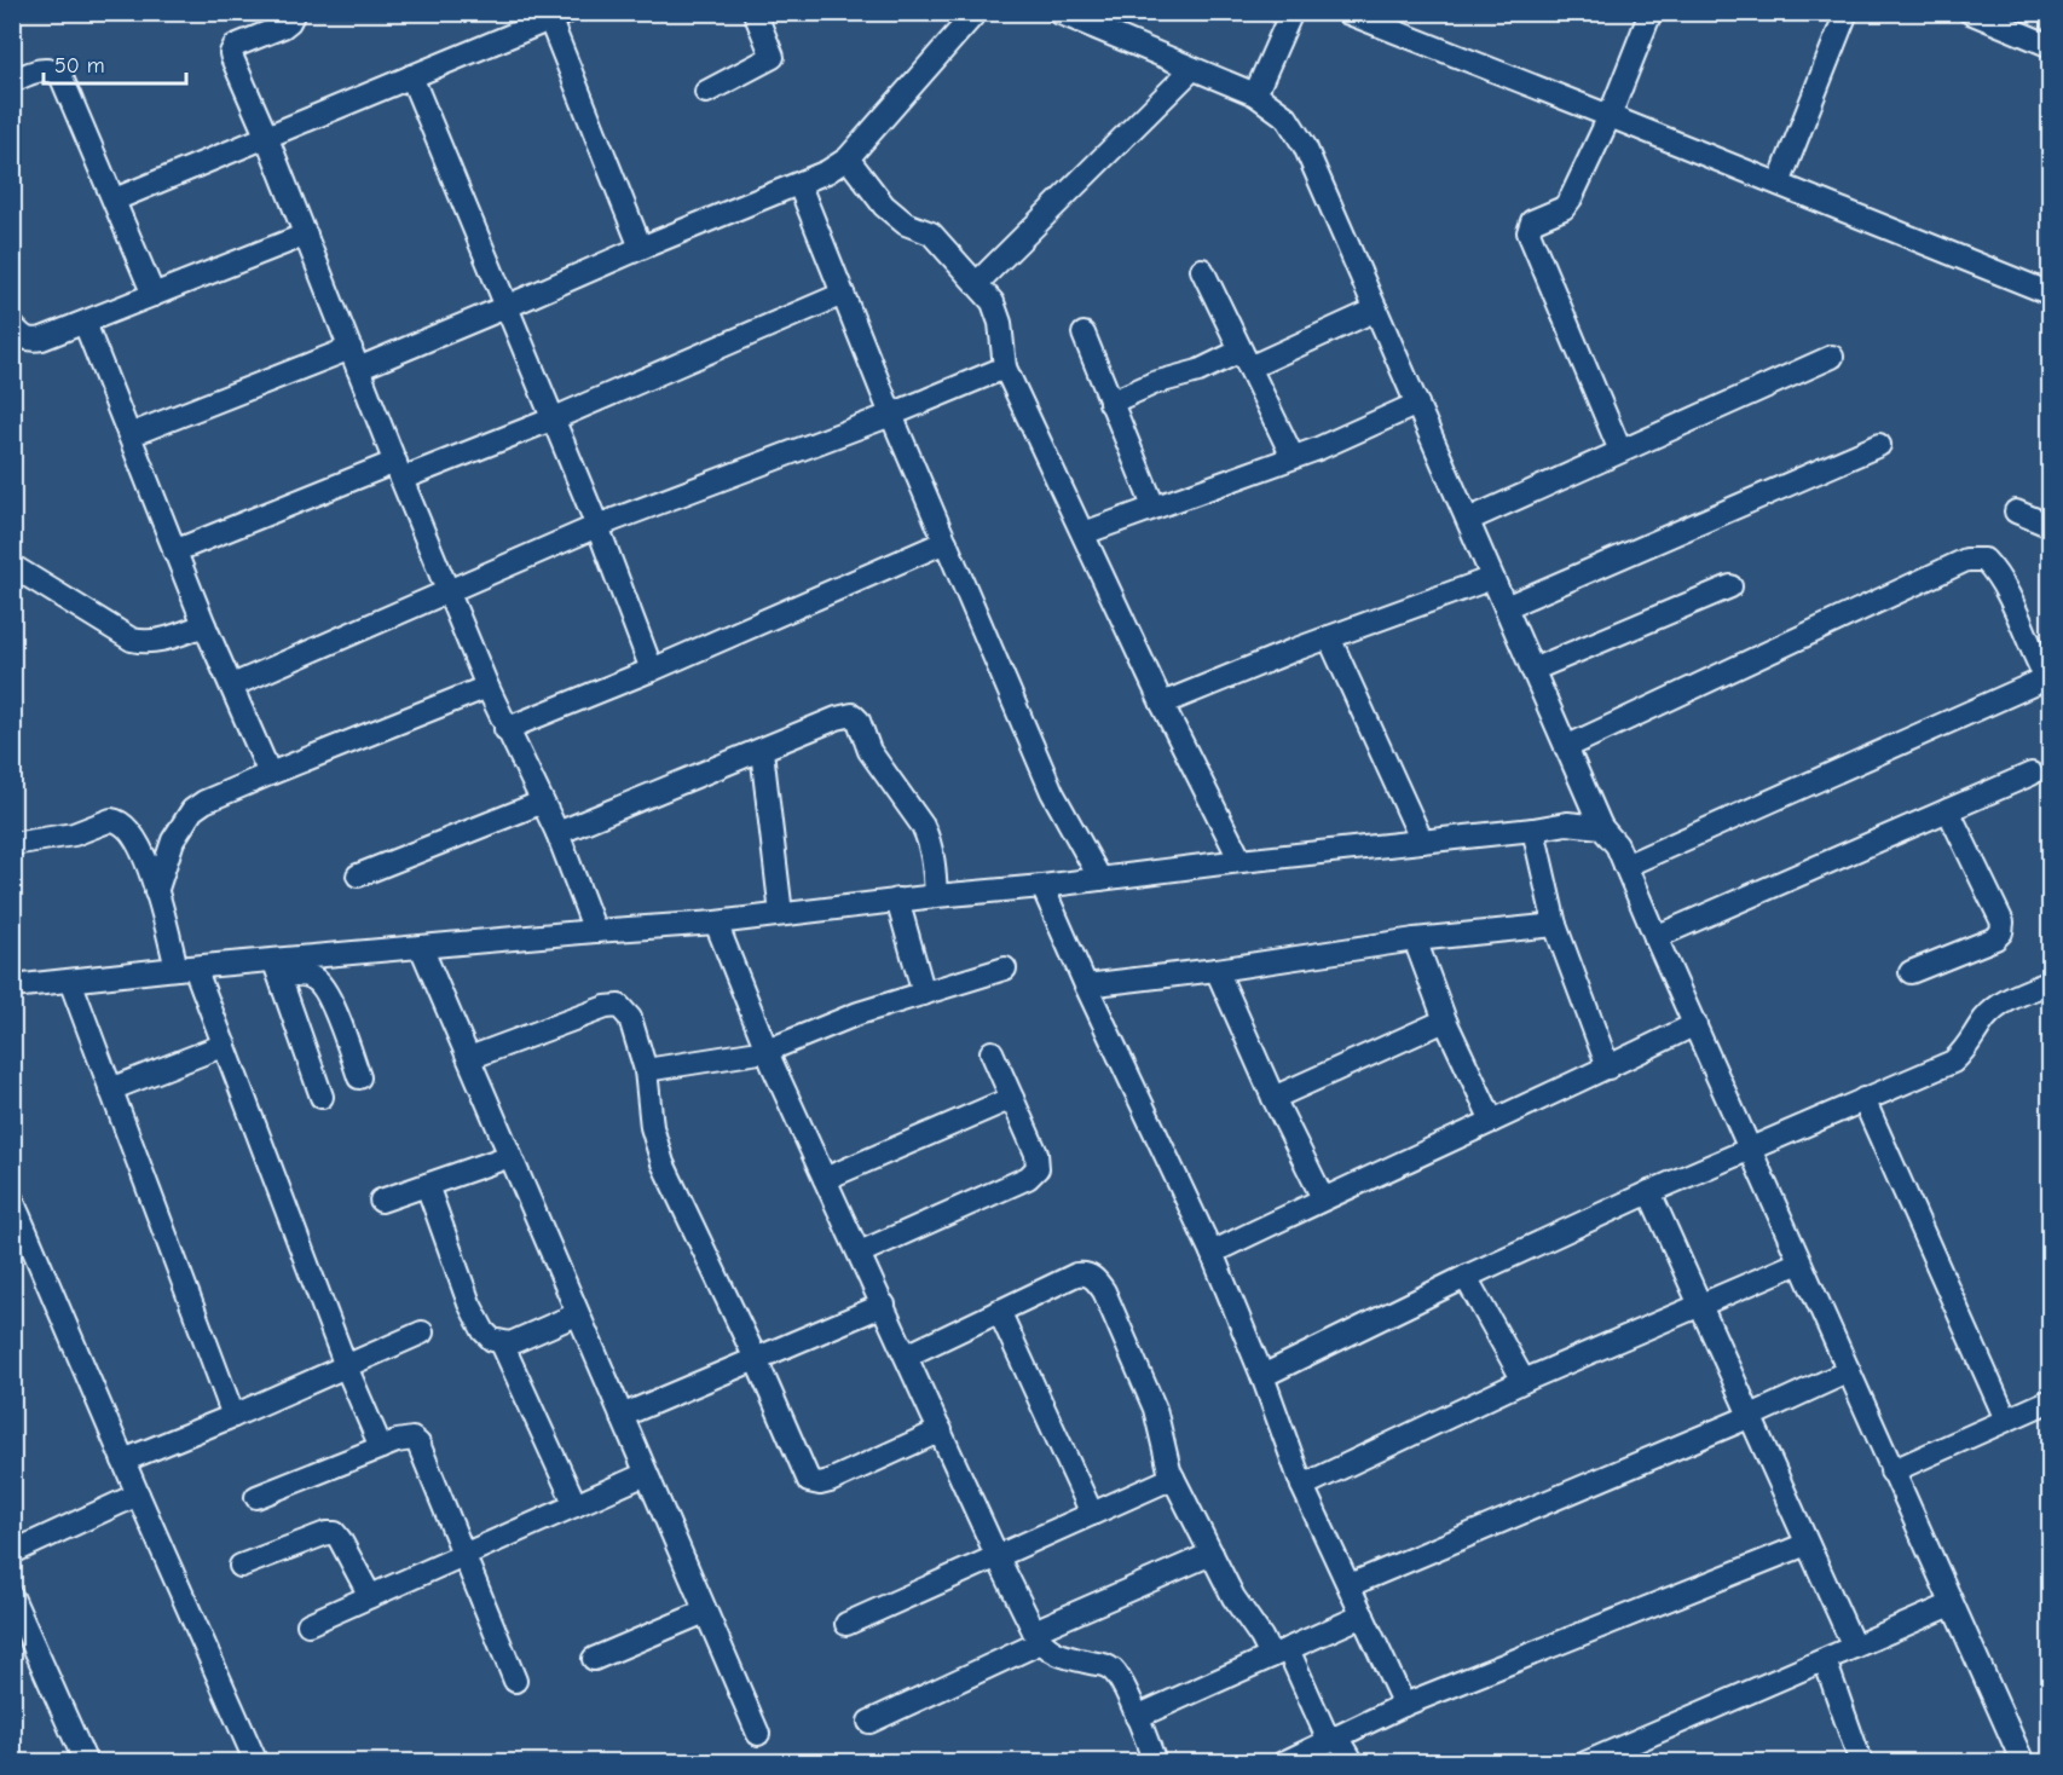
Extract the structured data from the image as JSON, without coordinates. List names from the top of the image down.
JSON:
{
  "scale_bar": "50 m"
}
